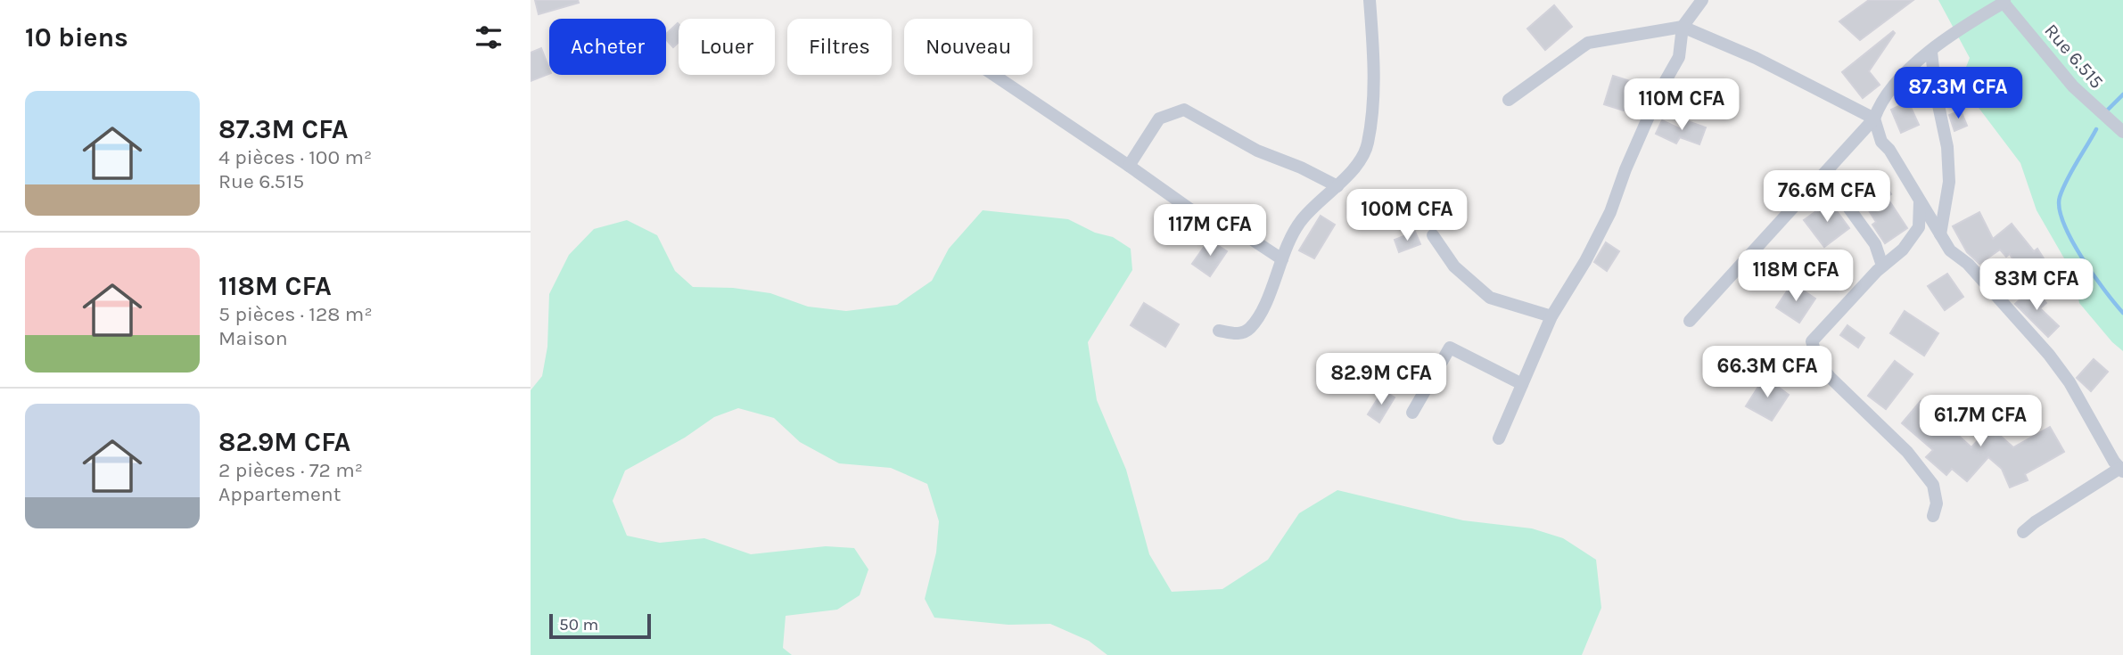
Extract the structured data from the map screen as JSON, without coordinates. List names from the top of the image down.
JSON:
{
  "streets": {
    "street": ["Rue 6.515"]
  },
  "scale_bar": "50 m",
  "page": {
    "heading": "10 biens",
    "chip": [
      "Acheter",
      "Louer",
      "Filtres",
      "Nouveau"
    ],
    "price": [
      "87.3M CFA",
      "110M CFA",
      "76.6M CFA",
      "100M CFA",
      "117M CFA",
      "118M CFA",
      "83M CFA",
      "66.3M CFA",
      "82.9M CFA",
      "61.7M CFA"
    ],
    "list": [
      {
        "name": "87.3M CFA",
        "note": "4 pièces · 100 m² · Rue 6.515"
      },
      {
        "name": "118M CFA",
        "note": "5 pièces · 128 m² · Maison"
      },
      {
        "name": "82.9M CFA",
        "note": "2 pièces · 72 m² · Appartement"
      }
    ],
    "scale": "50 m"
  }
}
